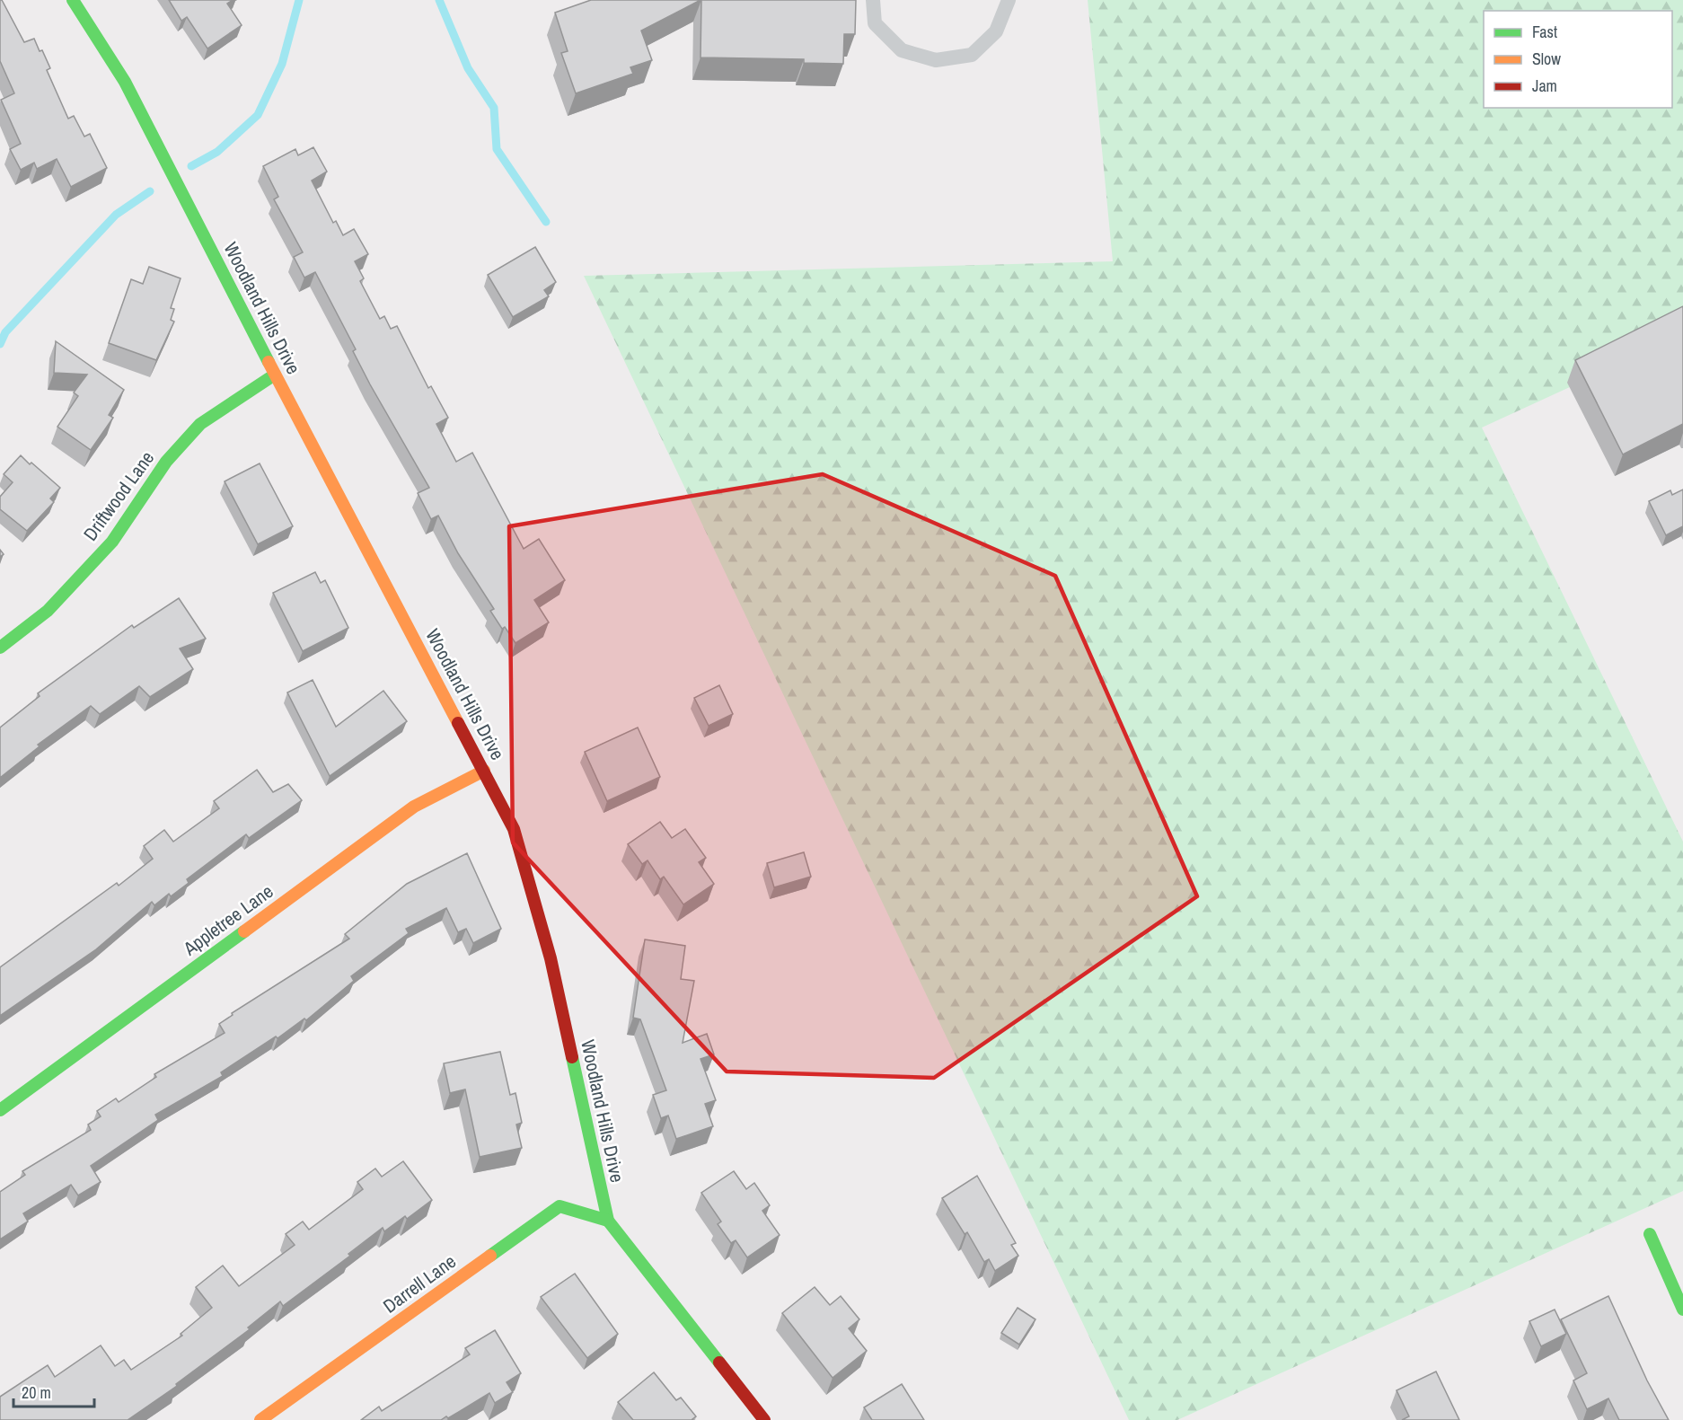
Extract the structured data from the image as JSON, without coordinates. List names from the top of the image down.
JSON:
{
  "streets": {
    "street": [
      "Woodland Hills Drive",
      "Driftwood Lane",
      "Appletree Lane",
      "Darrell Lane"
    ]
  },
  "crossings": [
    ["Woodland Hills Drive", "Driftwood Lane"],
    ["Woodland Hills Drive", "Appletree Lane"],
    ["Woodland Hills Drive", "Darrell Lane"]
  ],
  "legend": ["Fast", "Slow", "Jam"],
  "scale_bar": "20 m"
}
